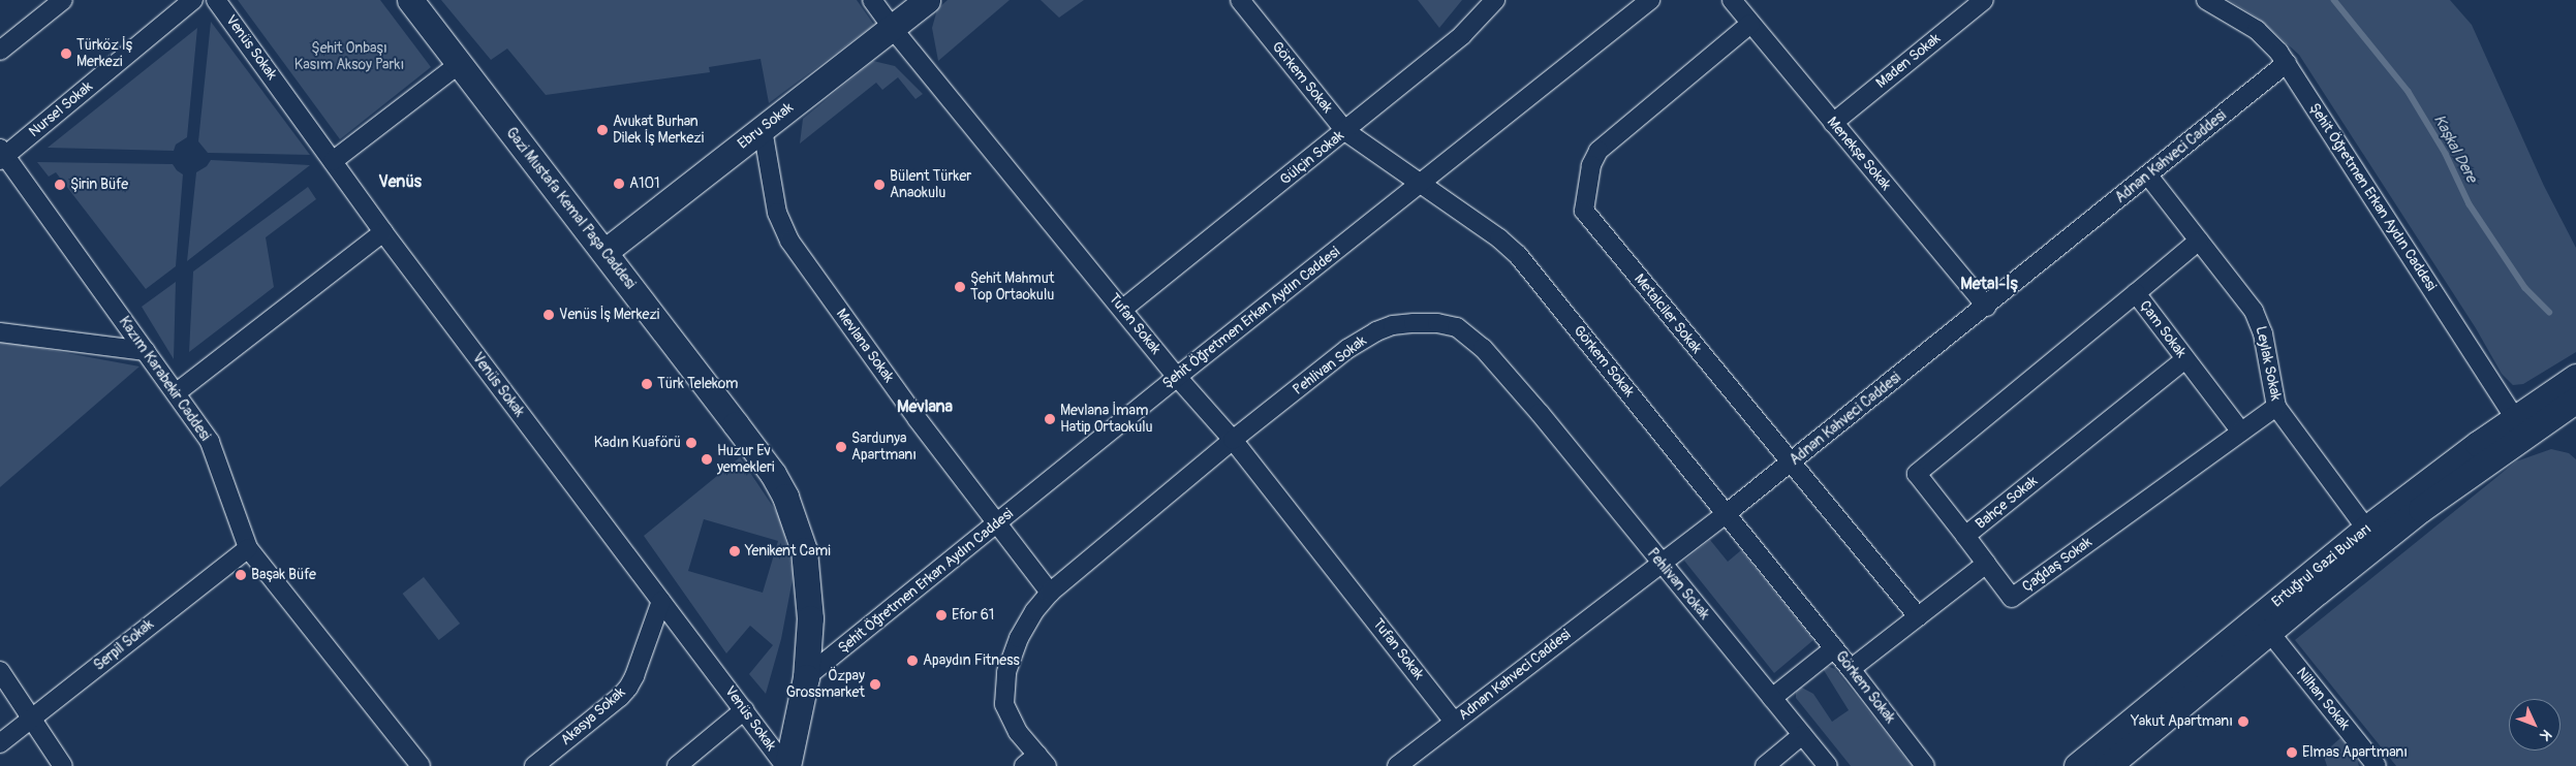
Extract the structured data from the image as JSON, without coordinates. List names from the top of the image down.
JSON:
{
  "streets": {
    "street": [
      "Venüs Sokak",
      "Maden Sokak",
      "Görkem Sokak",
      "Nursel Sokak",
      "Ebru Sokak",
      "Menekşe Sokak",
      "Adnan Kahveci Caddesi",
      "Gülçin Sokak",
      "Şehit Öğretmen Erkan Aydın Caddesi",
      "Gazi Mustafa Kemal Paşa Caddesi",
      "Metalciler Sokak",
      "Tufan Sokak",
      "Çam Sokak",
      "Mevlana Sokak",
      "Leylak Sokak",
      "Pehlivan Sokak",
      "Kazım Karabekir Caddesi",
      "Bahçe Sokak",
      "Çağdaş Sokak",
      "Ertuğrul Gazi Bulvarı",
      "Serpil Sokak",
      "Nilhan Sokak",
      "Akasya Sokak"
    ]
  },
  "crossings": [
    ["Venüs Sokak", "Gazi Mustafa Kemal Paşa Caddesi"],
    ["Venüs Sokak", "Akasya Sokak"],
    ["Maden Sokak", "Menekşe Sokak"],
    ["Görkem Sokak", "Adnan Kahveci Caddesi"],
    ["Görkem Sokak", "Gülçin Sokak"],
    ["Görkem Sokak", "Şehit Öğretmen Erkan Aydın Caddesi"],
    ["Nursel Sokak", "Kazım Karabekir Caddesi"],
    ["Ebru Sokak", "Gazi Mustafa Kemal Paşa Caddesi"],
    ["Ebru Sokak", "Tufan Sokak"],
    ["Ebru Sokak", "Mevlana Sokak"],
    ["Menekşe Sokak", "Adnan Kahveci Caddesi"],
    ["Menekşe Sokak", "Metalciler Sokak"],
    ["Adnan Kahveci Caddesi", "Şehit Öğretmen Erkan Aydın Caddesi"],
    ["Adnan Kahveci Caddesi", "Metalciler Sokak"],
    ["Adnan Kahveci Caddesi", "Tufan Sokak"],
    ["Adnan Kahveci Caddesi", "Leylak Sokak"],
    ["Adnan Kahveci Caddesi", "Pehlivan Sokak"],
    ["Gülçin Sokak", "Tufan Sokak"],
    ["Şehit Öğretmen Erkan Aydın Caddesi", "Gazi Mustafa Kemal Paşa Caddesi"],
    ["Şehit Öğretmen Erkan Aydın Caddesi", "Tufan Sokak"],
    ["Şehit Öğretmen Erkan Aydın Caddesi", "Mevlana Sokak"],
    ["Şehit Öğretmen Erkan Aydın Caddesi", "Ertuğrul Gazi Bulvarı"],
    ["Tufan Sokak", "Pehlivan Sokak"],
    ["Çam Sokak", "Leylak Sokak"],
    ["Çam Sokak", "Bahçe Sokak"],
    ["Çam Sokak", "Çağdaş Sokak"],
    ["Mevlana Sokak", "Pehlivan Sokak"],
    ["Leylak Sokak", "Çağdaş Sokak"],
    ["Leylak Sokak", "Ertuğrul Gazi Bulvarı"],
    ["Kazım Karabekir Caddesi", "Serpil Sokak"],
    ["Ertuğrul Gazi Bulvarı", "Nilhan Sokak"]
  ],
  "districts": ["Venüs", "Metal-İş", "Mevlana"],
  "water": ["Kaşkal Dere"],
  "parks": ["Şehit Onbaşı Kasım Aksoy Parkı"],
  "places": [
    "Türköz İş Merkezi",
    "Avukat Burhan Dilek İş Merkezi",
    "A101",
    "Şirin Büfe",
    "Bülent Türker Anaokulu",
    "Şehit Mahmut Top Ortaokulu",
    "Venüs İş Merkezi",
    "Türk Telekom",
    "Mevlana İmam Hatip Ortaokulu",
    "Kadın Kuaförü",
    "Sardunya Apartmanı",
    "Huzur Ev yemekleri",
    "Yenikent Cami",
    "Başak Büfe",
    "Efor 61",
    "Apaydın Fitness",
    "Özpay Grossmarket",
    "Yakut Apartmanı",
    "Elmas Apartmanı"
  ],
  "north": "bottom right"
}
